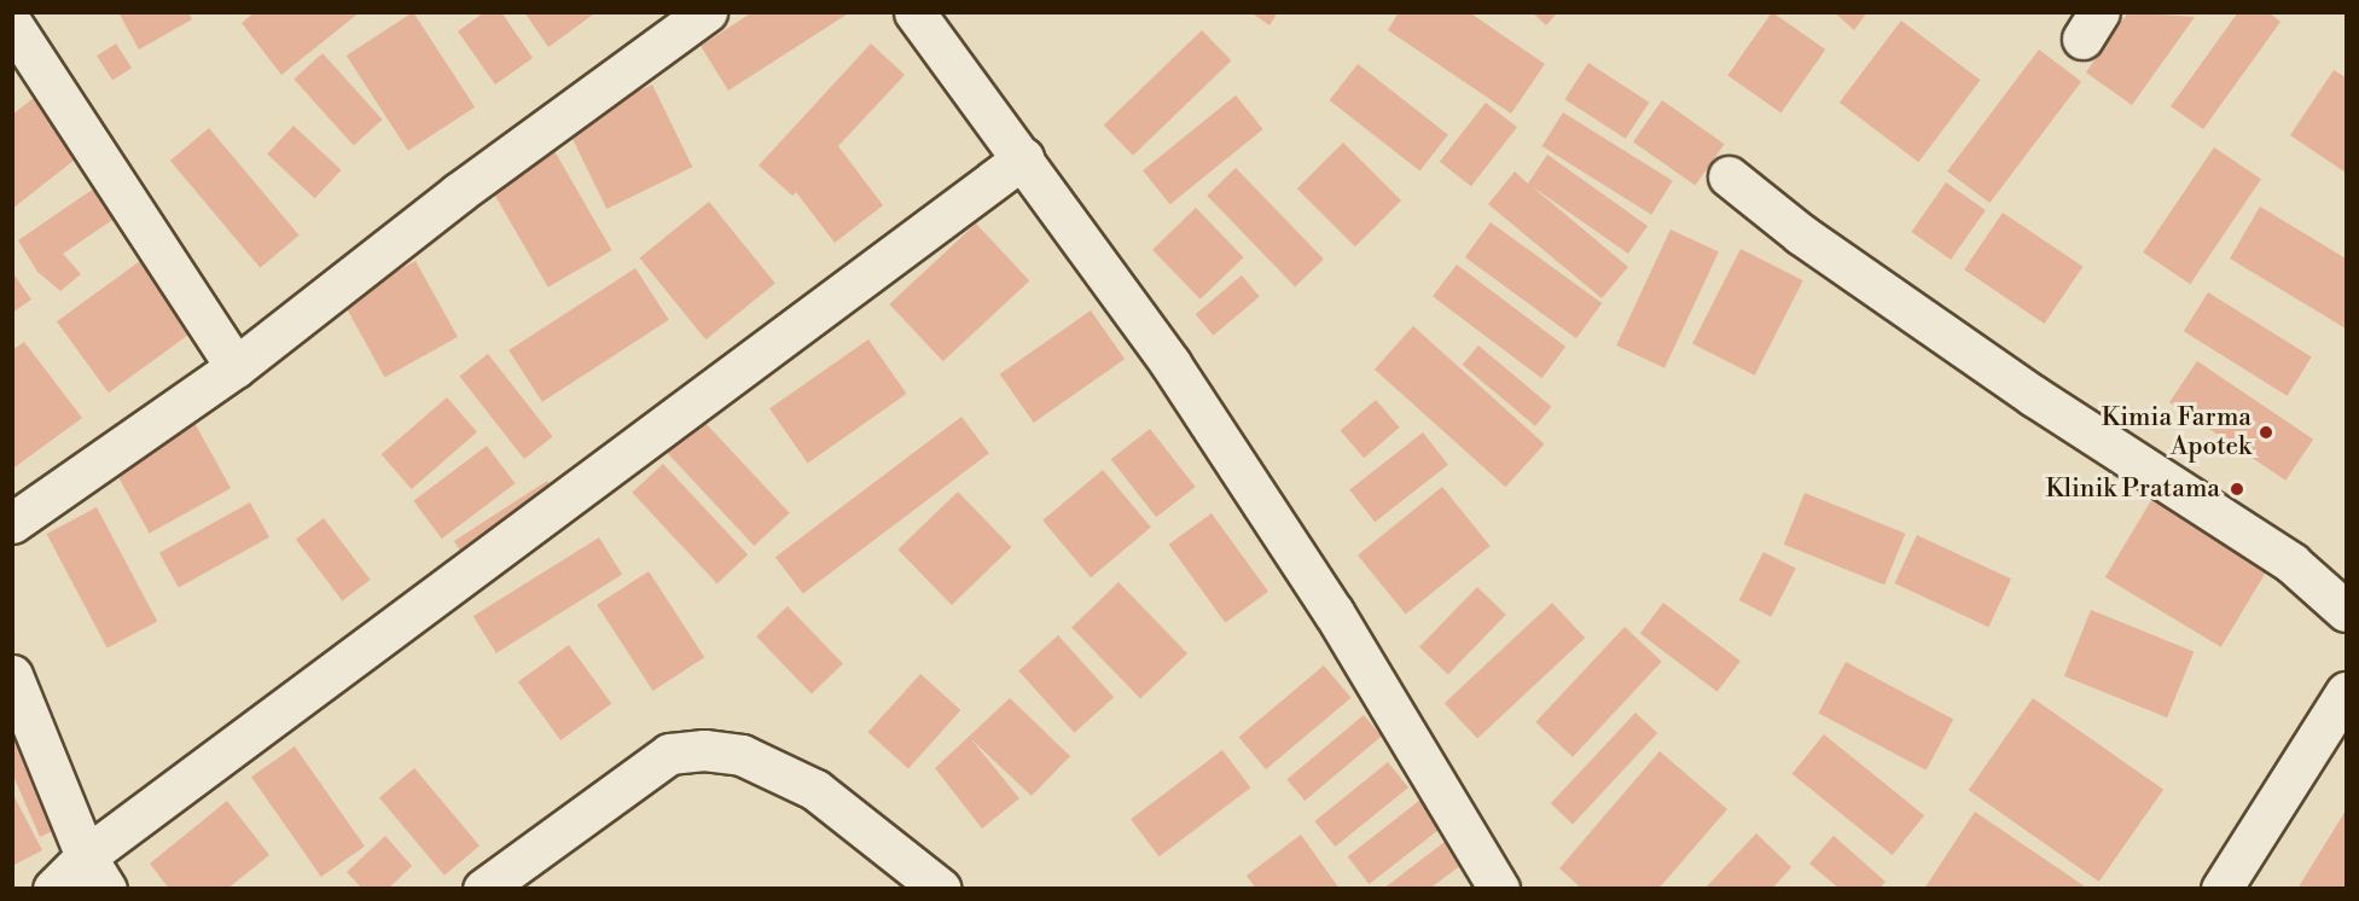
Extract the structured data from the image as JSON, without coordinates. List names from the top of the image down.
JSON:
{
  "places": ["Kimia Farma Apotek", "Klinik Pratama"]
}
